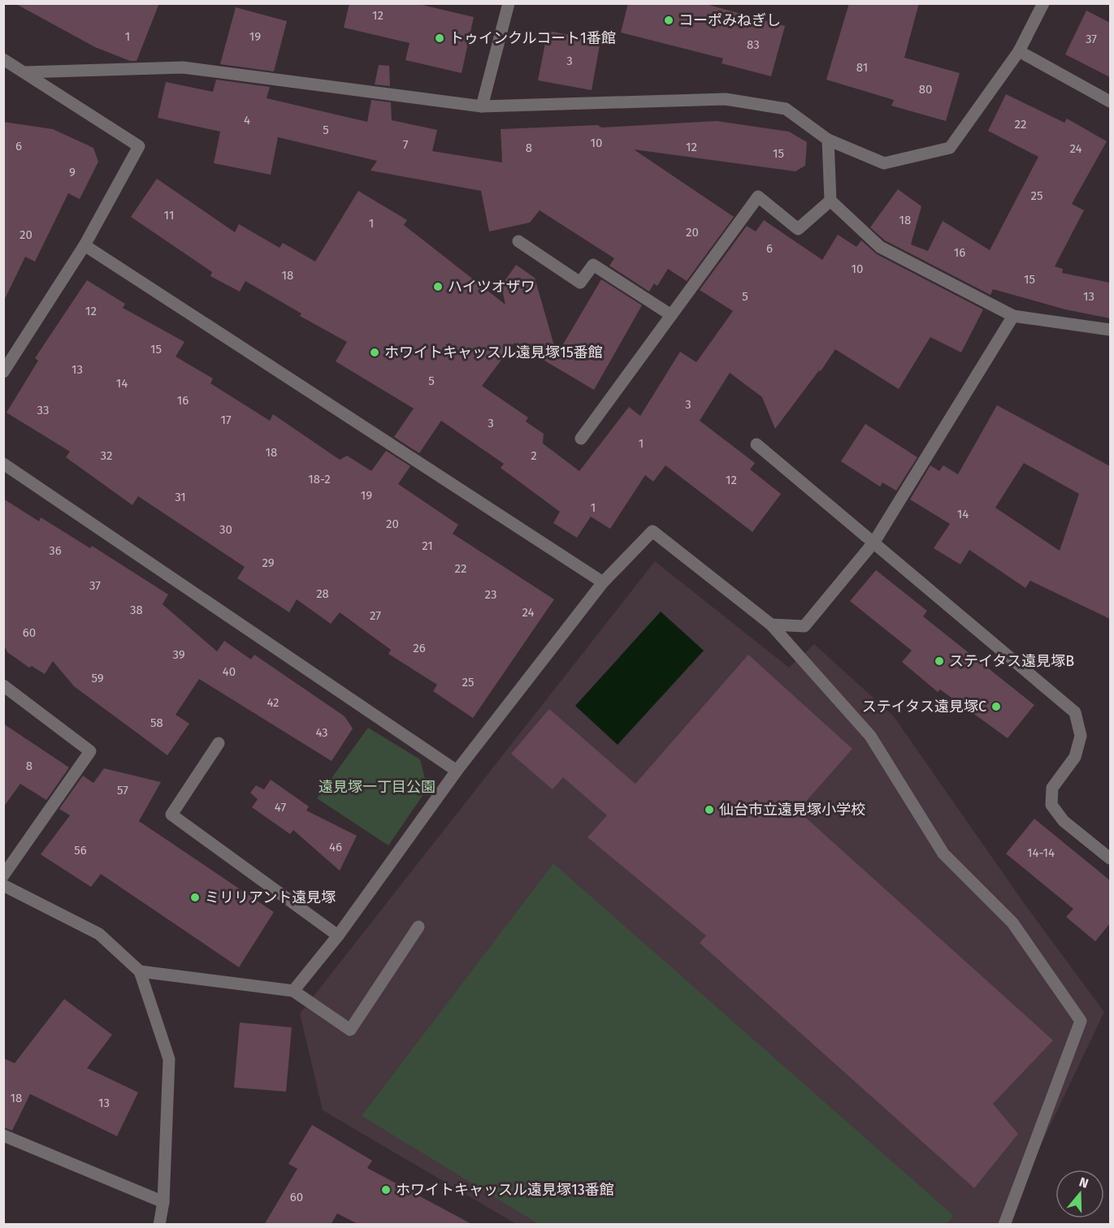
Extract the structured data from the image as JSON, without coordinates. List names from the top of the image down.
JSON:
{
  "parks": ["遠見塚一丁目公園"],
  "places": [
    "コーポみねぎし",
    "トゥインクルコート1番館",
    "ハイツオザワ",
    "ホワイトキャッスル遠見塚15番館",
    "ステイタス遠見塚B",
    "ステイタス遠見塚C",
    "仙台市立遠見塚小学校",
    "ミリリアント遠見塚",
    "ホワイトキャッスル遠見塚13番館"
  ],
  "house_numbers": [
    "12",
    "1",
    "19",
    "37",
    "83",
    "3",
    "81",
    "80",
    "4",
    "22",
    "5",
    "10",
    "7",
    "6",
    "12",
    "8",
    "24",
    "15",
    "9",
    "25",
    "11",
    "18",
    "1",
    "20",
    "20",
    "6",
    "16",
    "10",
    "18",
    "15",
    "5",
    "13",
    "12",
    "15",
    "13",
    "5",
    "14",
    "16",
    "3",
    "33",
    "17",
    "3",
    "1",
    "18",
    "32",
    "2",
    "18-2",
    "12",
    "19",
    "31",
    "1",
    "14",
    "20",
    "30",
    "21",
    "36",
    "29",
    "22",
    "37",
    "28",
    "23",
    "38",
    "24",
    "27",
    "60",
    "26",
    "39",
    "40",
    "59",
    "25",
    "42",
    "58",
    "43",
    "8",
    "57",
    "47",
    "46",
    "56",
    "14-14",
    "18",
    "13",
    "60"
  ],
  "north": "top"
}
